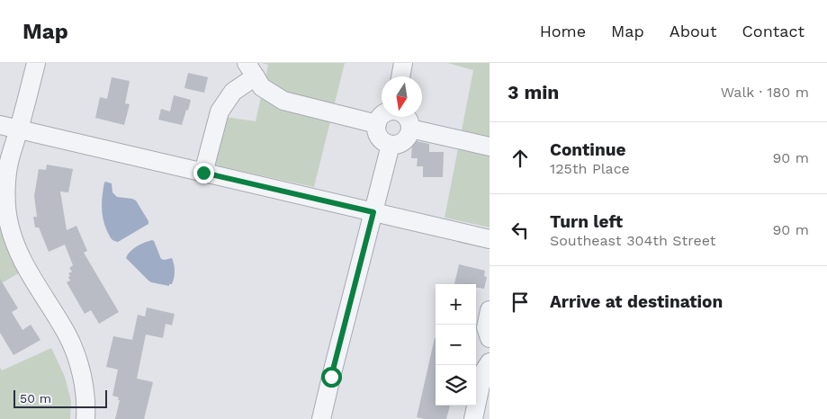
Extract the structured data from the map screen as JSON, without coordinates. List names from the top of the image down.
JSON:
{
  "scale_bar": "50 m",
  "north": "bottom",
  "page": {
    "header": "Map",
    "nav": [
      "Home",
      "Map",
      "About",
      "Contact"
    ],
    "heading": ["3 min", "Walk · 180 m"],
    "list": [
      ["Continue", "125th Place", "90 m"],
      ["Turn left", "Southeast 304th Street", "90 m"],
      "Arrive at destination"
    ],
    "map_buttons": ["+", "−"],
    "scale": "50 m"
  }
}
